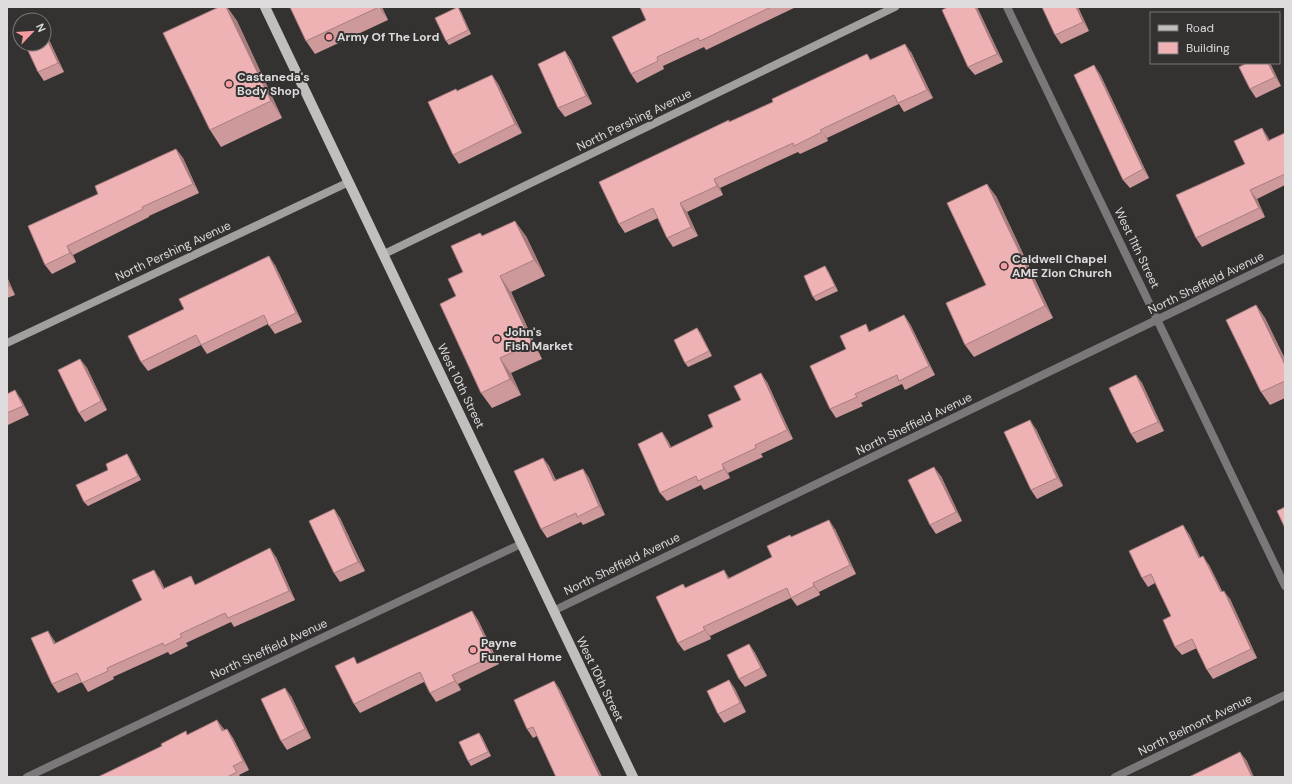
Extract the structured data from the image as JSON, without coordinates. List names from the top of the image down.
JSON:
{
  "streets": {
    "main road": ["West 10th Street"],
    "street": [
      "North Pershing Avenue",
      "West 11th Street",
      "North Sheffield Avenue",
      "North Belmont Avenue"
    ]
  },
  "crossings": [
    ["North Pershing Avenue", "West 10th Street"],
    ["West 11th Street", "North Sheffield Avenue"],
    ["North Sheffield Avenue", "West 10th Street"]
  ],
  "places": [
    "Army Of The Lord",
    "Castaneda's Body Shop",
    "Caldwell Chapel AME Zion Church",
    "John's Fish Market",
    "Payne Funeral Home"
  ],
  "legend": ["Road", "Building"],
  "north": "top right"
}
